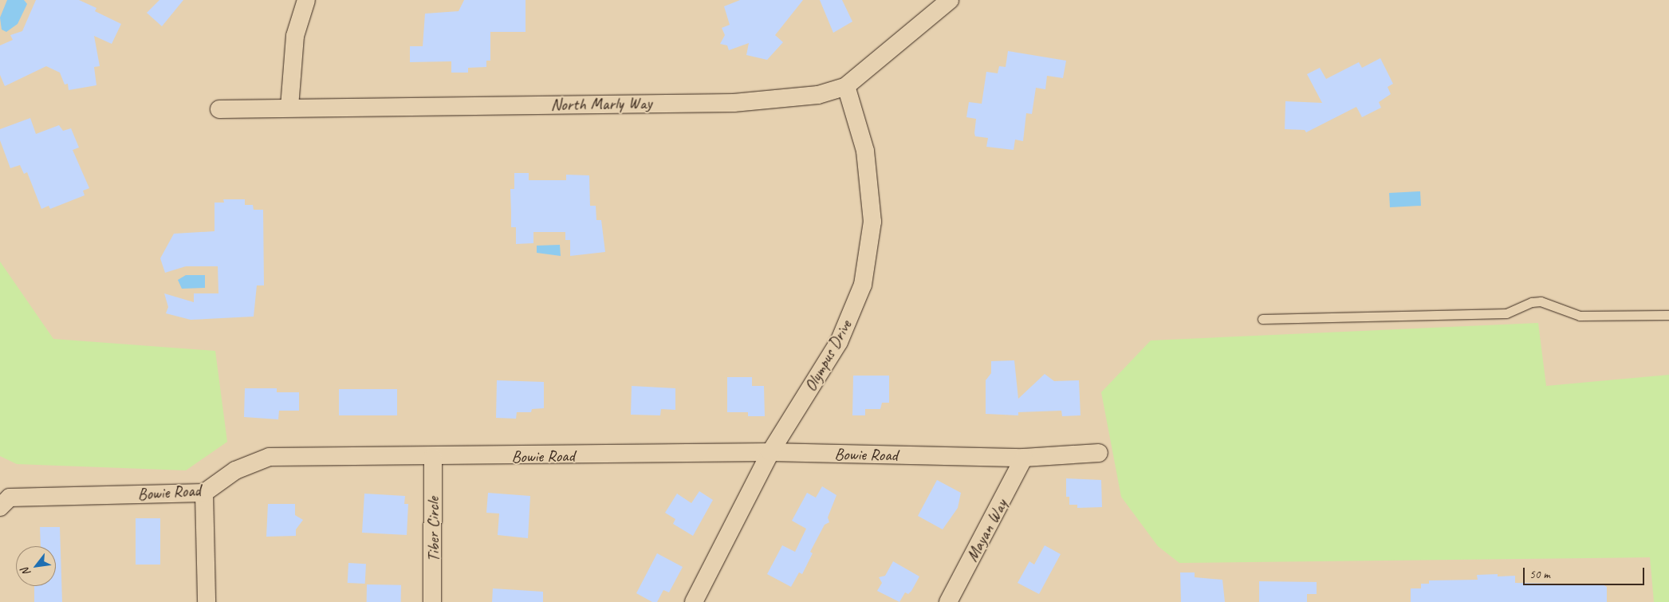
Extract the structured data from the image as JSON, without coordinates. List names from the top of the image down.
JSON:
{
  "streets": {
    "street": [
      "North Marly Way",
      "Olympus Drive",
      "Bowie Road",
      "Tiber Circle",
      "Mayan Way"
    ]
  },
  "crossings": [
    ["North Marly Way", "Olympus Drive"],
    ["Olympus Drive", "Bowie Road"],
    ["Bowie Road", "Tiber Circle"],
    ["Bowie Road", "Mayan Way"]
  ],
  "scale_bar": "50 m",
  "north": "bottom left"
}
